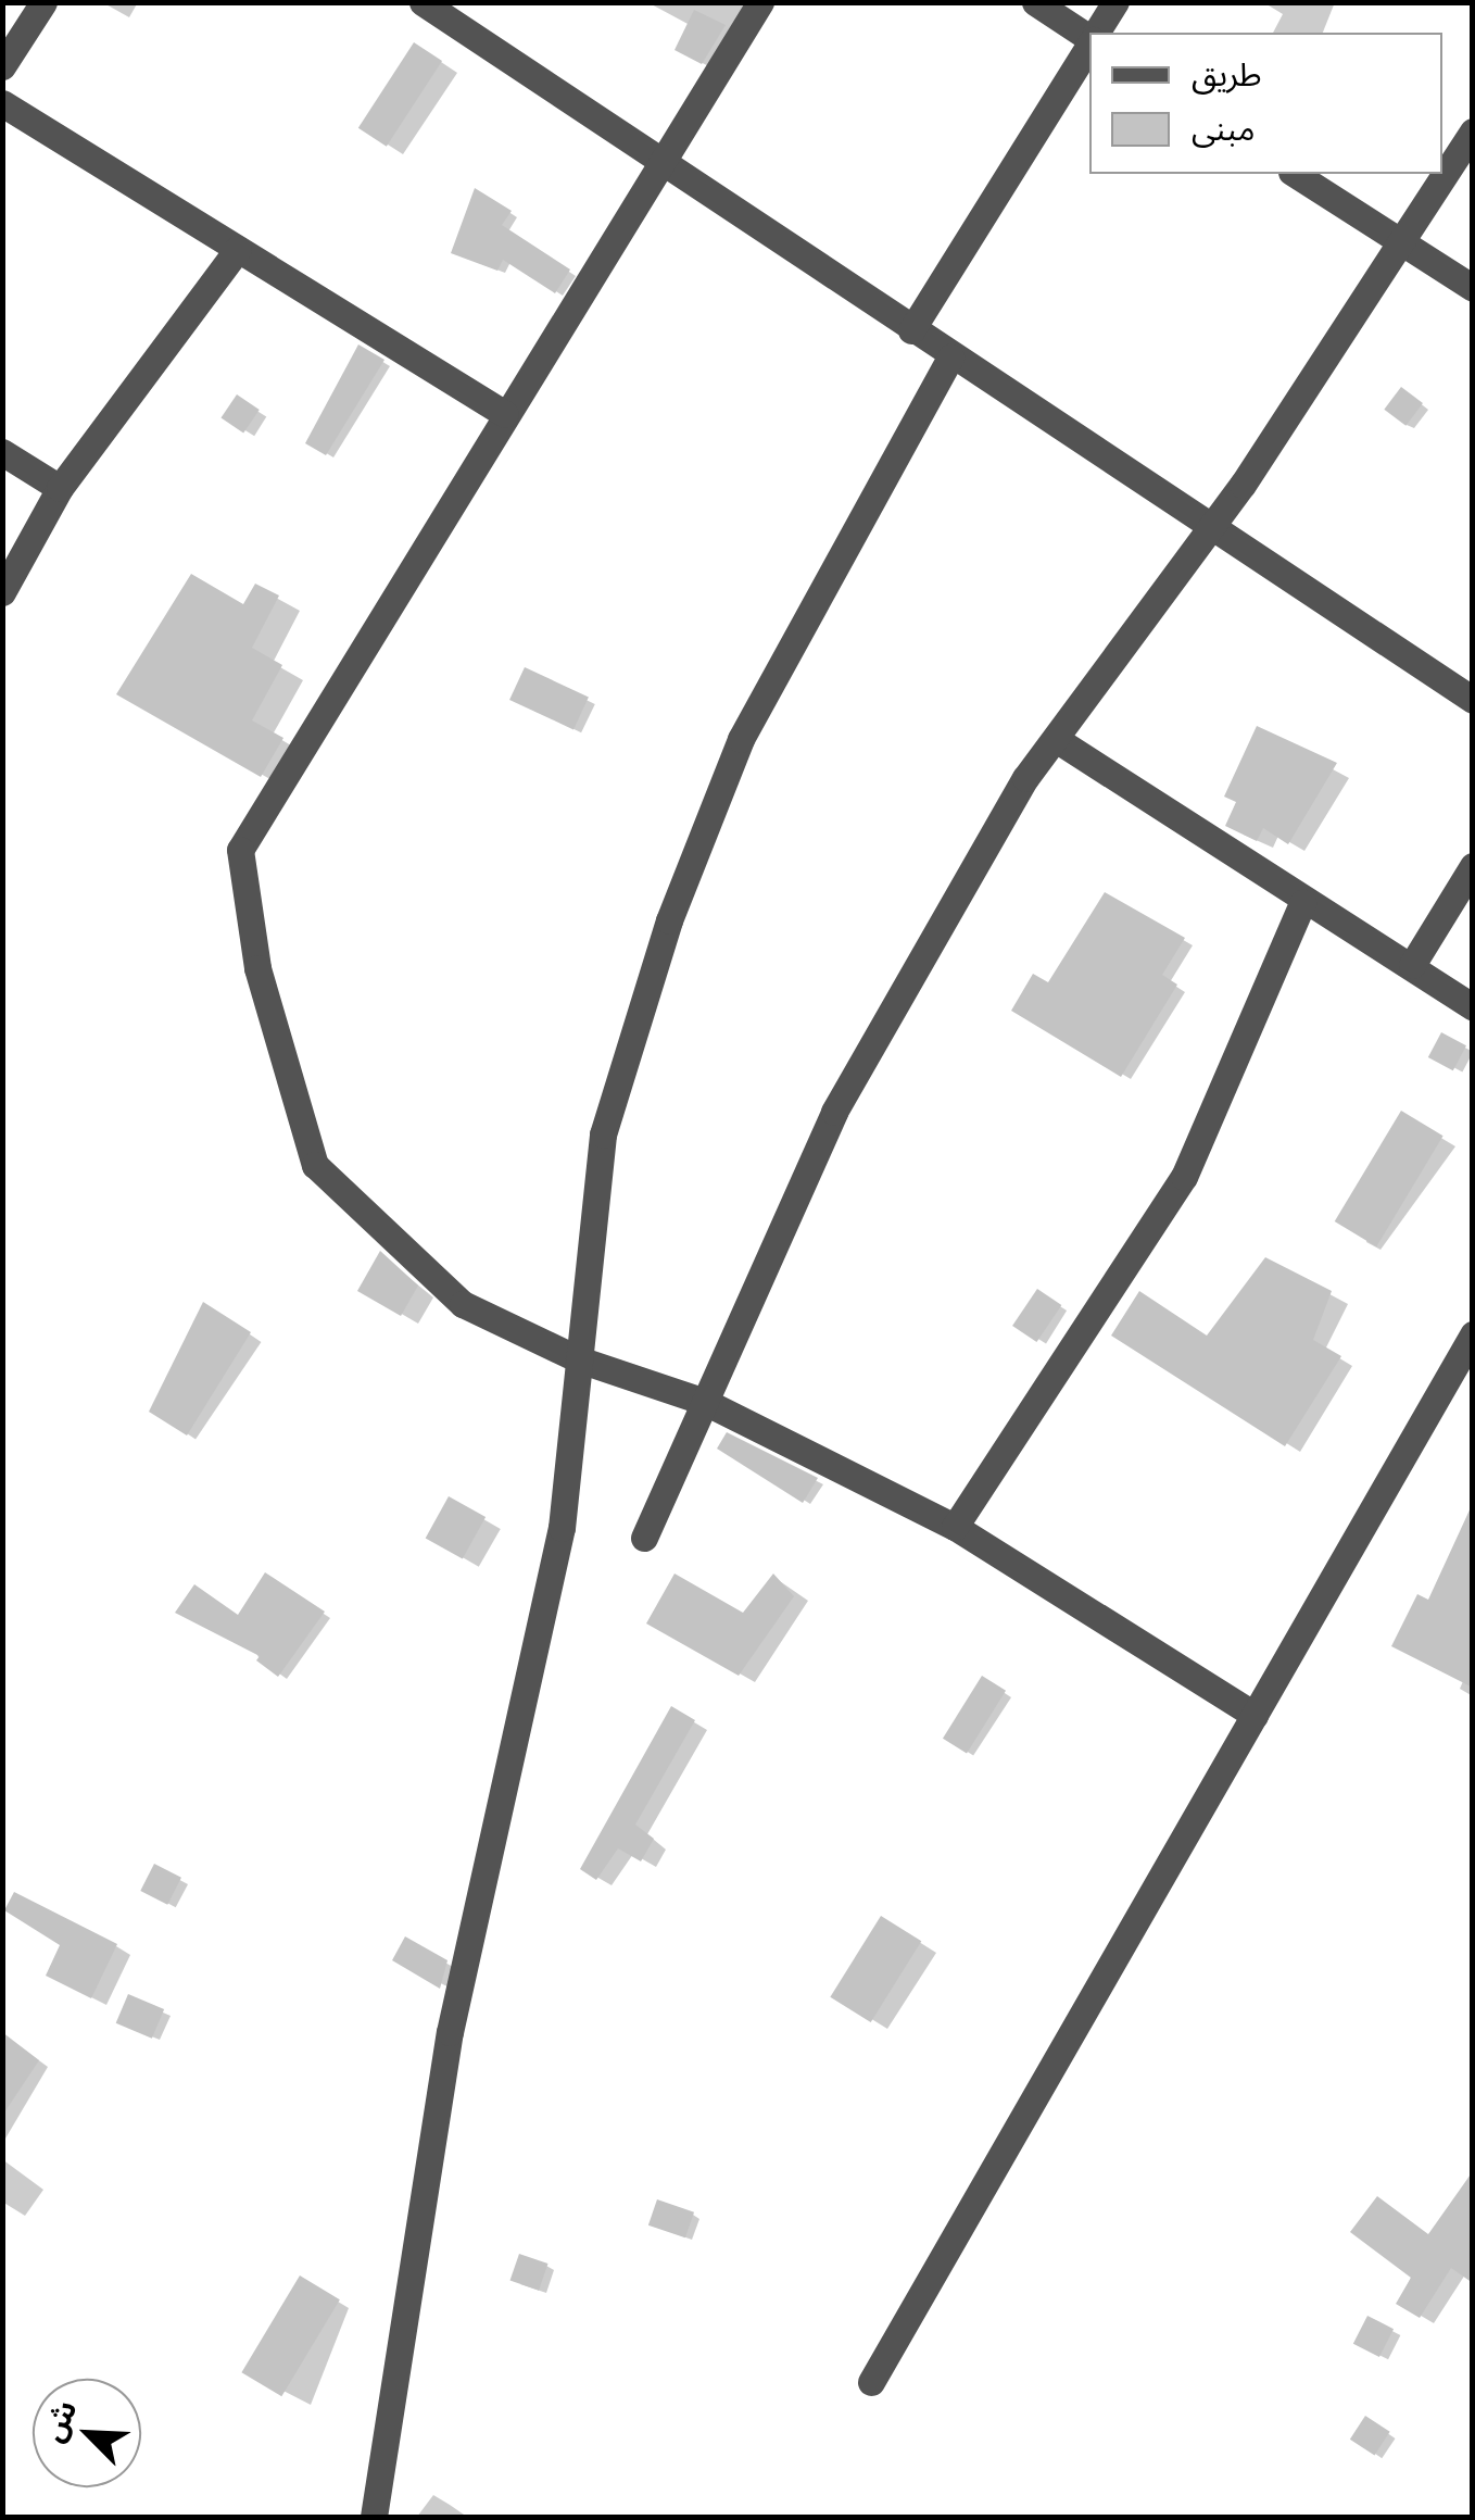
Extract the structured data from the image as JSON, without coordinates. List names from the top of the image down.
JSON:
{
  "legend": ["طريق", "مبنى"],
  "north": "top left"
}
